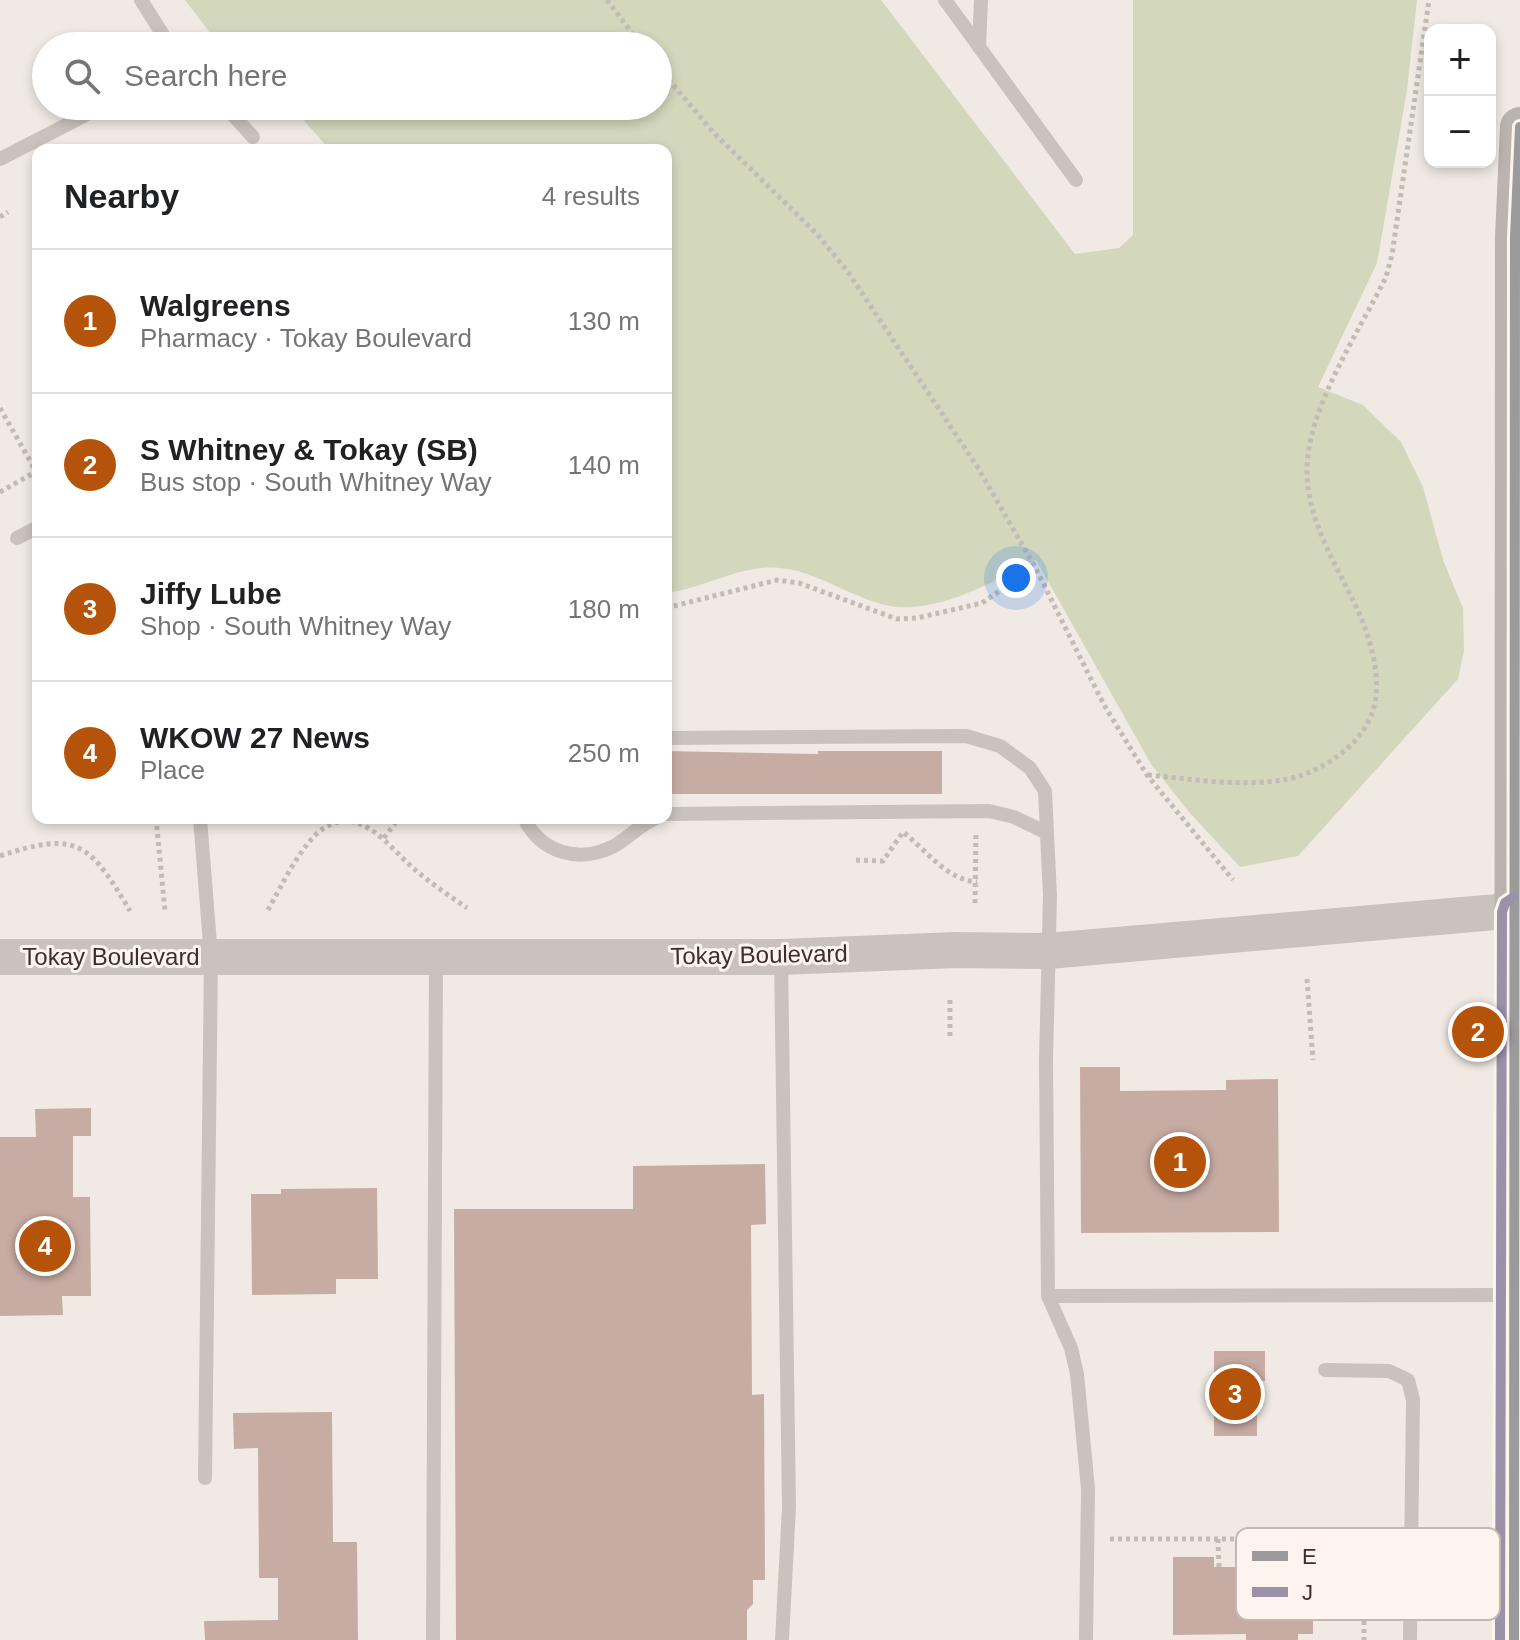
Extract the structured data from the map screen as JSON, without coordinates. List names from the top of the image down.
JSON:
{
  "streets": {
    "street": ["Tokay Boulevard"]
  },
  "lines": ["transit line E", "transit line J"],
  "legend": ["E", "J"],
  "page": {
    "map_buttons": ["+", "−"],
    "search": "Search here",
    "heading": ["Nearby", "4 results"],
    "list": [
      {
        "mark": "1",
        "name": "Walgreens",
        "note": "Pharmacy · Tokay Boulevard",
        "value": "130 m"
      },
      {
        "mark": "2",
        "name": "S Whitney & Tokay (SB)",
        "note": "Bus stop · South Whitney Way",
        "value": "140 m"
      },
      {
        "mark": "3",
        "name": "Jiffy Lube",
        "note": "Shop · South Whitney Way",
        "value": "180 m"
      },
      {
        "mark": "4",
        "name": "WKOW 27 News",
        "note": "Place",
        "value": "250 m"
      }
    ],
    "pins": [
      "2",
      "1",
      "4",
      "3"
    ]
  }
}
